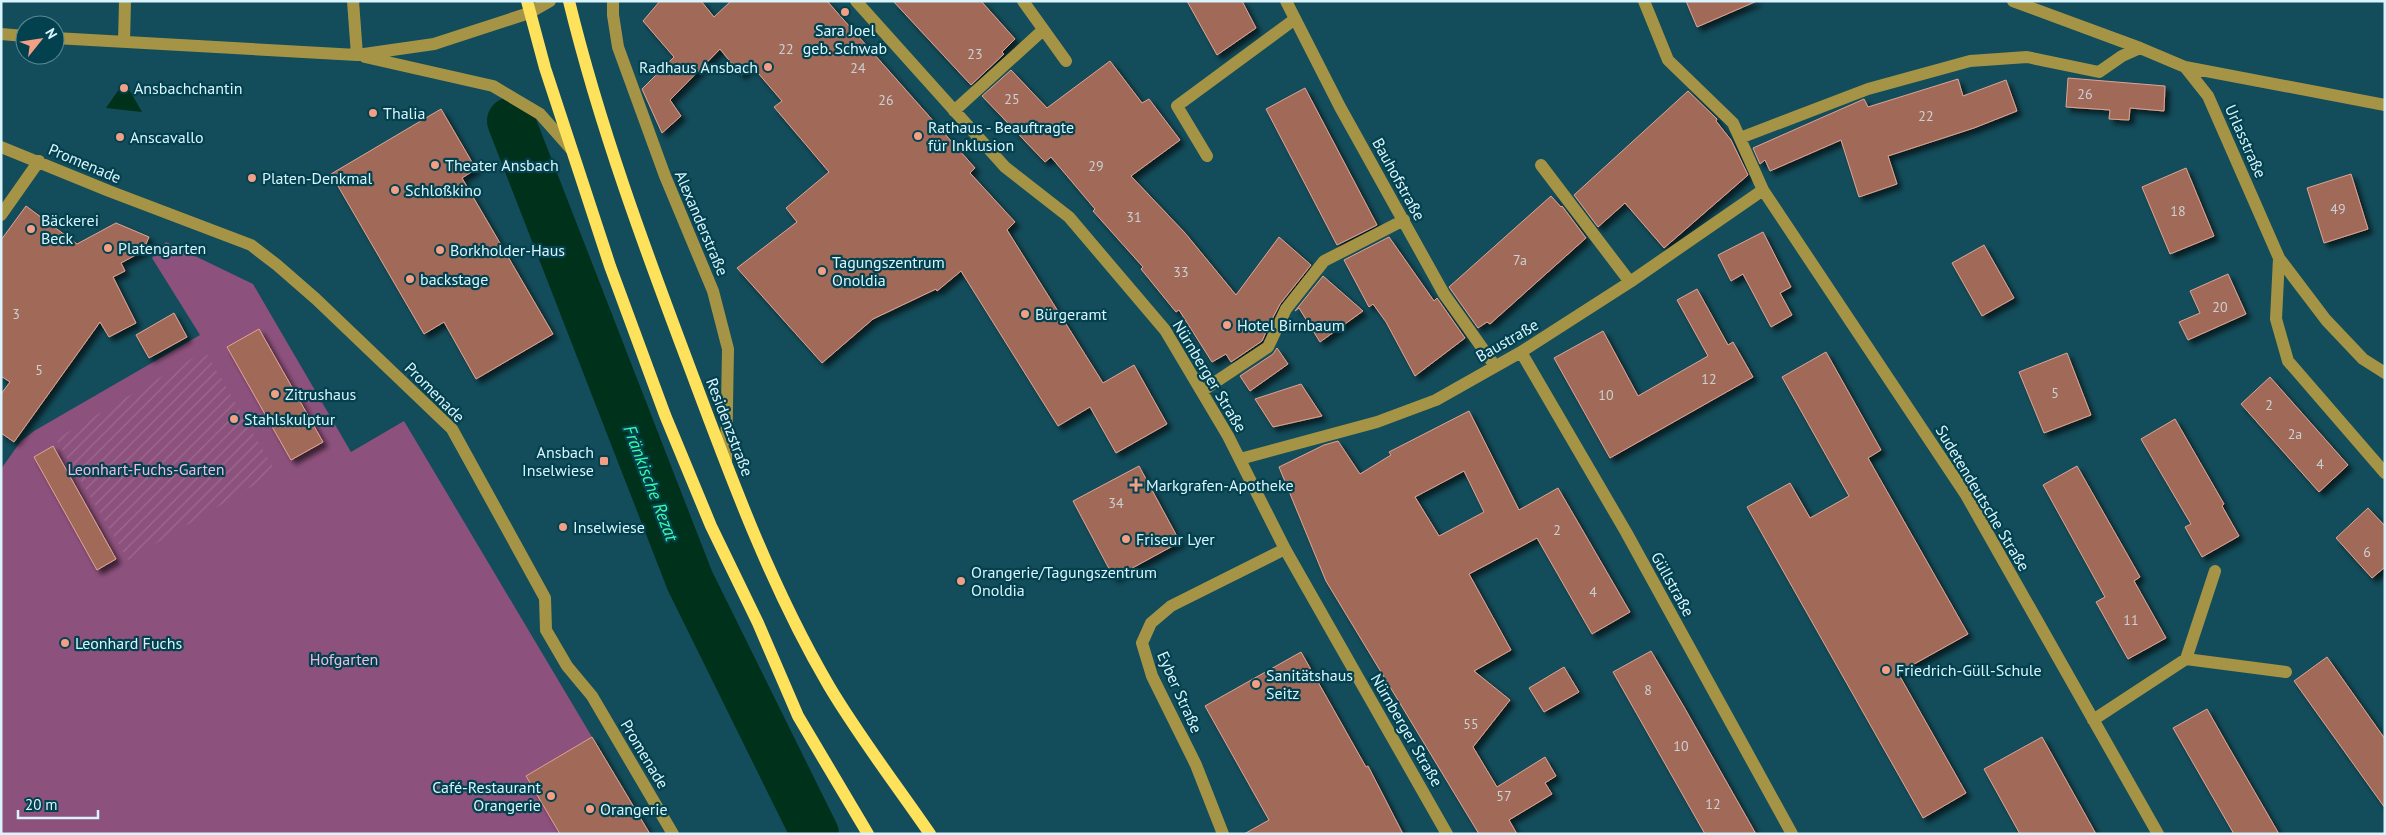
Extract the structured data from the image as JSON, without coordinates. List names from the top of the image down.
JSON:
{
  "streets": {
    "main road": ["Residenzstraße"],
    "street": [
      "Urlasstraße",
      "Promenade",
      "Bauhofstraße",
      "Alexanderstraße",
      "Baustraße",
      "Nürnberger Straße",
      "Sudetendeutsche Straße",
      "Güllstraße",
      "Eyber Straße"
    ]
  },
  "crossings": [
    ["Bauhofstraße", "Baustraße"],
    ["Alexanderstraße", "Residenzstraße"],
    ["Baustraße", "Nürnberger Straße"],
    ["Baustraße", "Sudetendeutsche Straße"],
    ["Baustraße", "Güllstraße"],
    ["Nürnberger Straße", "Eyber Straße"]
  ],
  "water": ["Fränkische Rezat"],
  "parks": ["Leonhart-Fuchs-Garten", "Hofgarten"],
  "places": {
    "other": [
      "Sara Joel geb. Schwab",
      "Radhaus Ansbach",
      "Ansbachchantin",
      "Thalia",
      "Rathaus - Beauftragte für Inklusion",
      "Anscavallo",
      "Theater Ansbach",
      "Platen-Denkmal",
      "Schloßkino",
      "Bäckerei Beck",
      "Platengarten",
      "Borkholder-Haus",
      "Tagungszentrum Onoldia",
      "backstage",
      "Bürgeramt",
      "Hotel Birnbaum",
      "Zitrushaus",
      "Stahlskulptur",
      "Inselwiese",
      "Friseur Lyer",
      "Orangerie/Tagungszentrum Onoldia",
      "Leonhard Fuchs",
      "Friedrich-Güll-Schule",
      "Sanitätshaus Seitz",
      "Café-Restaurant Orangerie",
      "Orangerie"
    ],
    "transit": ["Ansbach Inselwiese"],
    "health": ["Markgrafen-Apotheke"]
  },
  "house_numbers": [
    "22",
    "23",
    "24",
    "26",
    "25",
    "26",
    "22",
    "29",
    "49",
    "18",
    "31",
    "7a",
    "33",
    "20",
    "3",
    "5",
    "12",
    "5",
    "10",
    "2",
    "2a",
    "4",
    "34",
    "2",
    "6",
    "4",
    "11",
    "8",
    "55",
    "10",
    "57",
    "12"
  ],
  "scale_bar": "20 m",
  "north": "top right"
}
